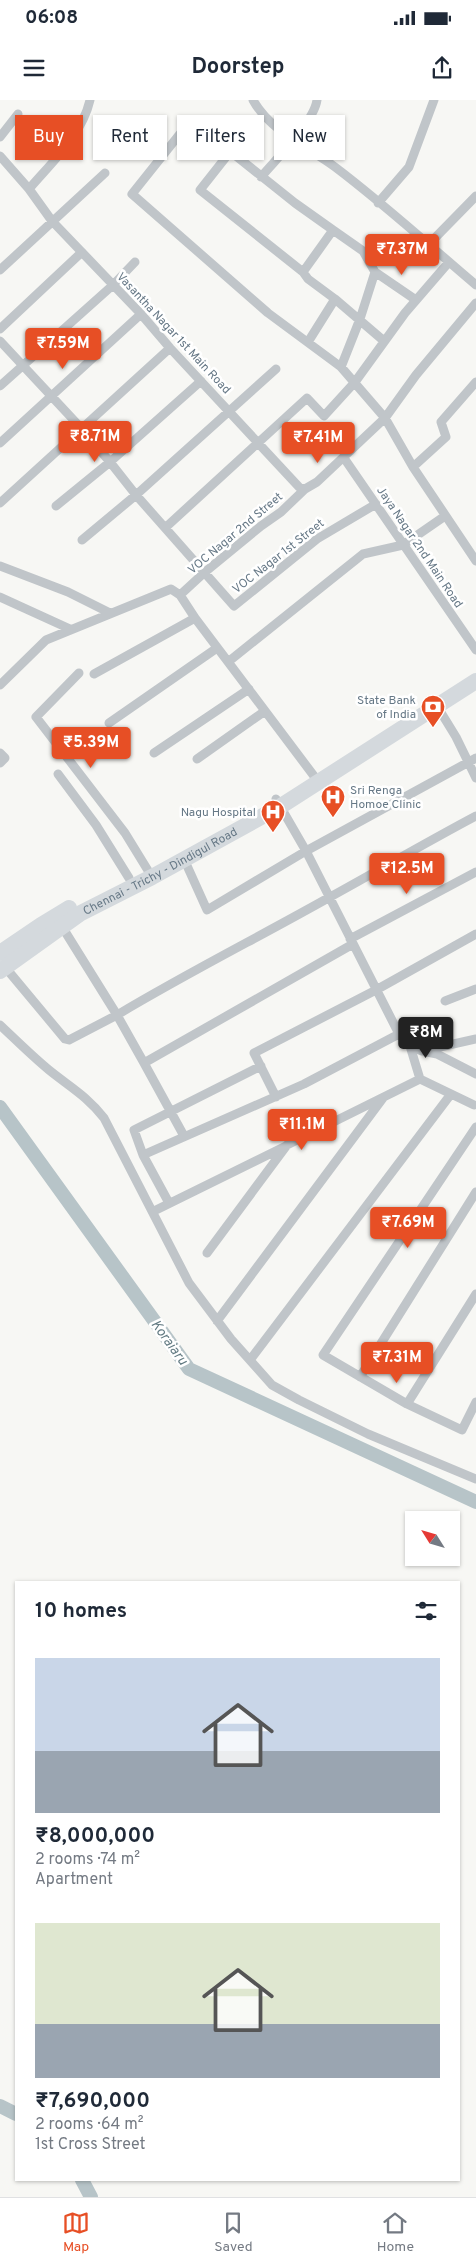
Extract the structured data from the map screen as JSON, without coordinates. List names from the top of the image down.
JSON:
{
  "streets": {
    "highway": ["Chennai - Trichy - Dindigul Road"],
    "street": [
      "Vasantha Nagar 1st Main Road",
      "VOC Nagar 2nd Street",
      "Jaya Nagar 2nd Main Road",
      "VOC Nagar 1st Street"
    ]
  },
  "crossings": [
    ["Vasantha Nagar 1st Main Road", "VOC Nagar 2nd Street"],
    ["VOC Nagar 2nd Street", "Jaya Nagar 2nd Main Road"],
    ["VOC Nagar 2nd Street", "VOC Nagar 1st Street"],
    ["Jaya Nagar 2nd Main Road", "VOC Nagar 1st Street"]
  ],
  "water": ["Koraiaru"],
  "places": {
    "bank": ["State Bank of India"],
    "hospital": ["Sri Renga Homoe Clinic", "Nagu Hospital"]
  },
  "north": "top left",
  "page": {
    "status": "06:08",
    "header": "Doorstep",
    "chip": [
      "Buy",
      "Rent",
      "Filters",
      "New"
    ],
    "price": [
      "₹7.37M",
      "₹7.59M",
      "₹8.71M",
      "₹7.41M",
      "₹5.39M",
      "₹12.5M",
      "₹8M",
      "₹11.1M",
      "₹7.69M",
      "₹7.31M"
    ],
    "heading": "10 homes",
    "list": [
      {
        "name": "₹8,000,000",
        "note": "2 rooms · 74 m² · Apartment"
      },
      {
        "name": "₹7,690,000",
        "note": "2 rooms · 64 m² · 1st Cross Street"
      }
    ],
    "tabs": ["Map", "Saved", "Home"]
  }
}
